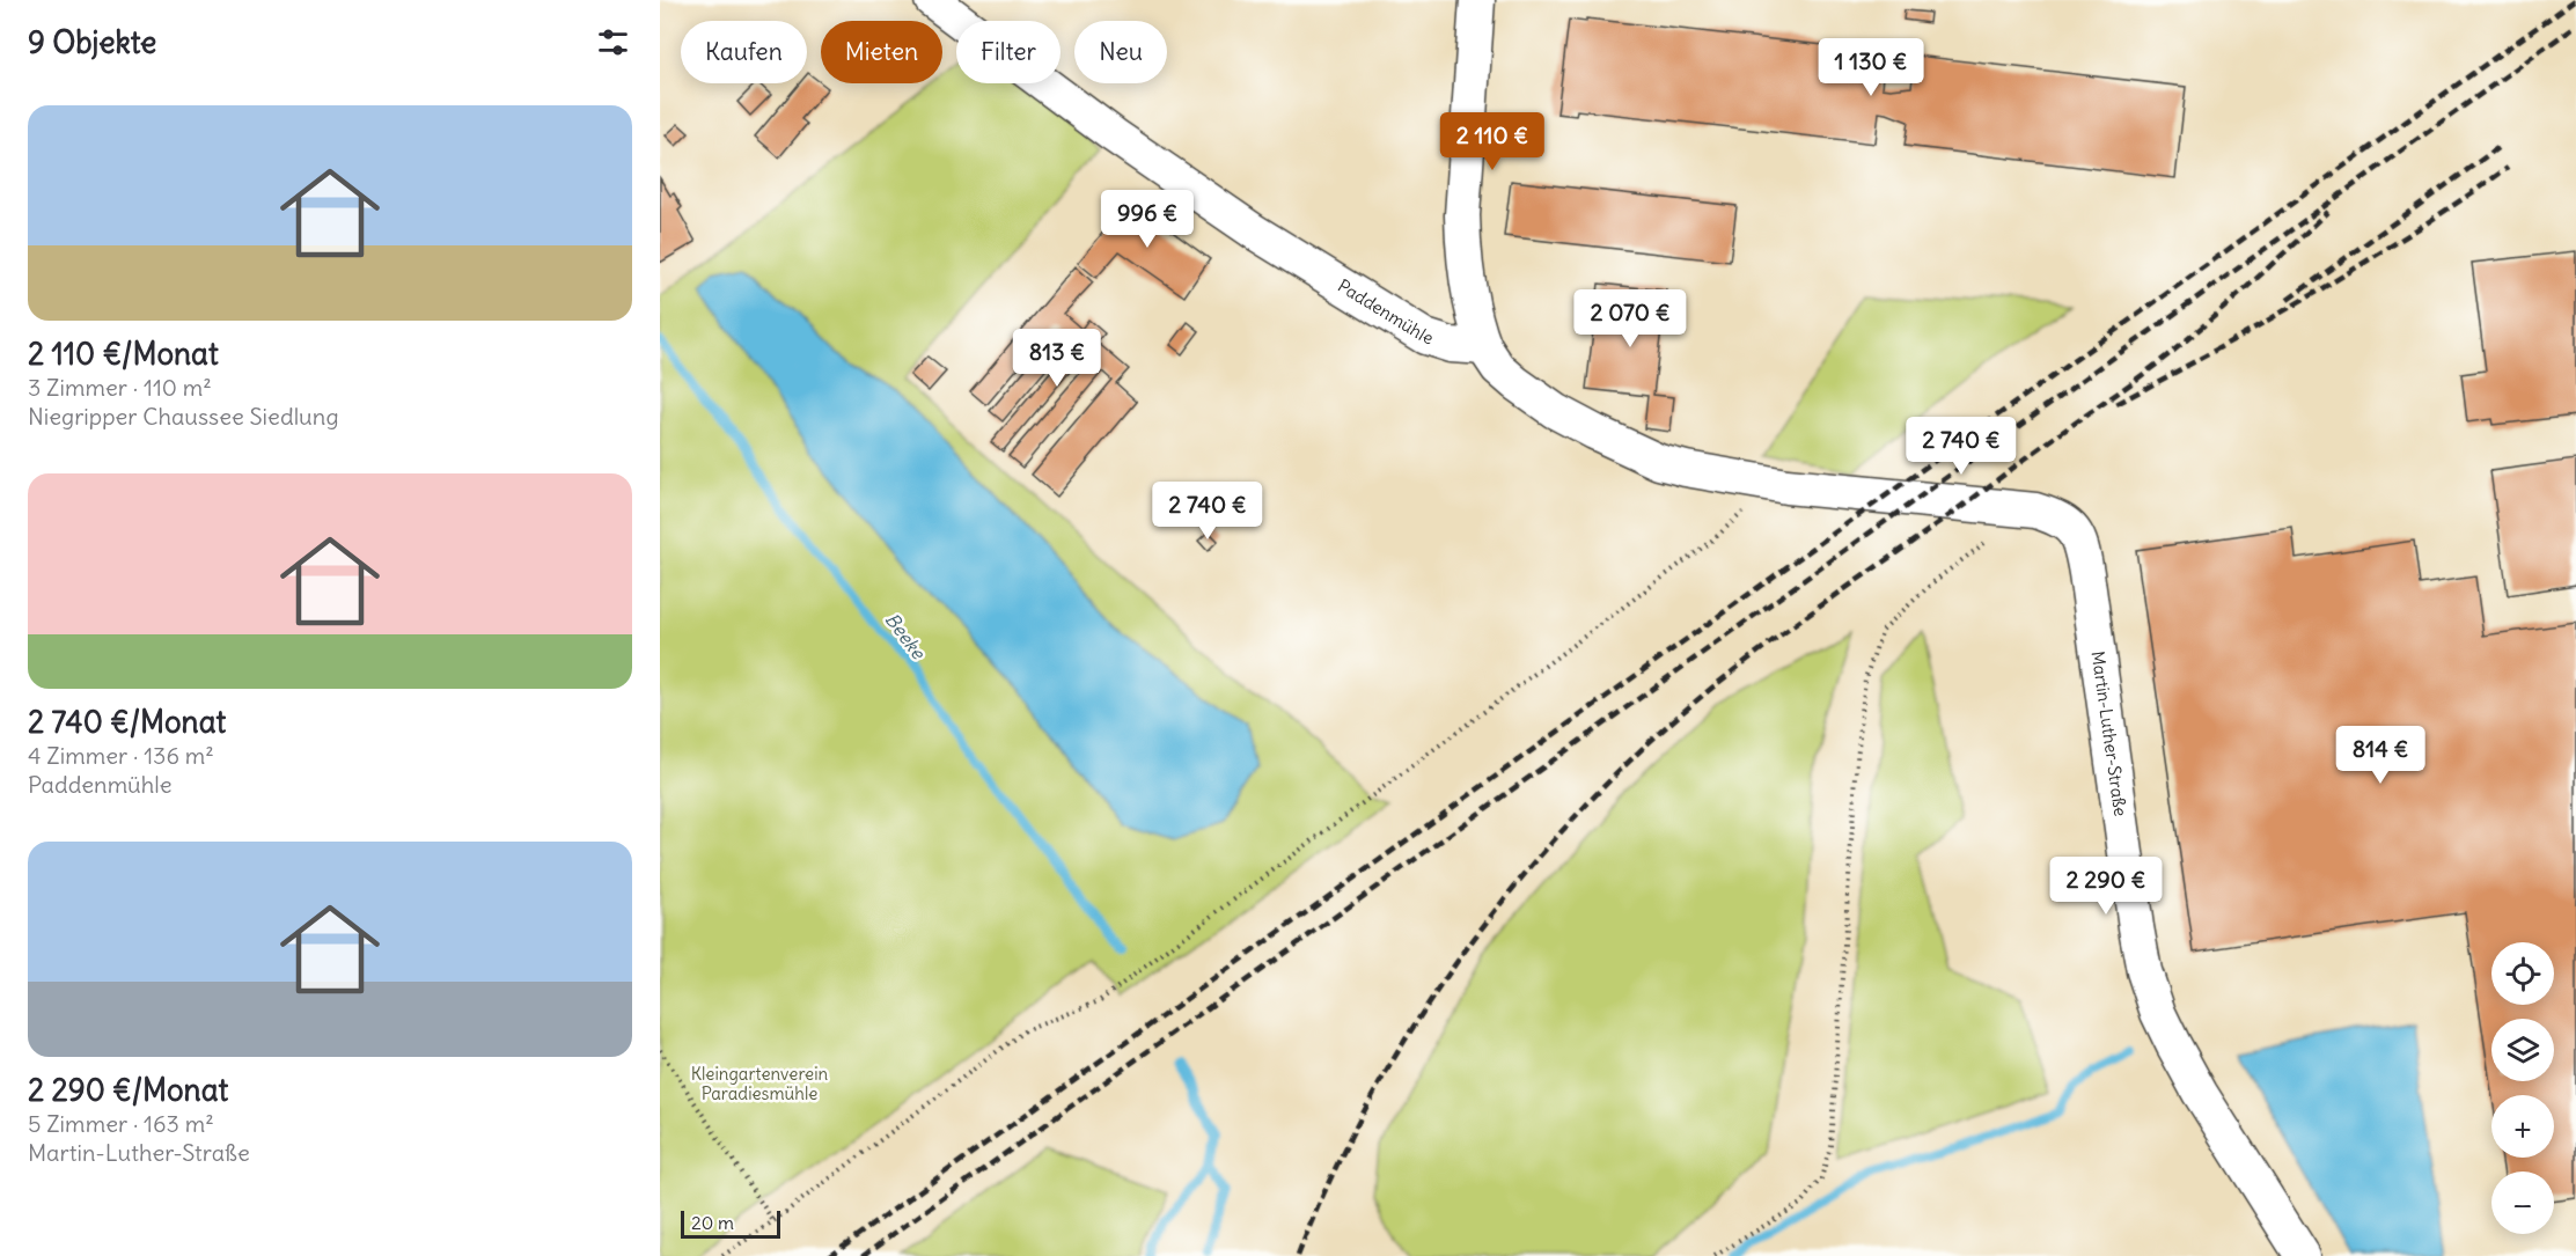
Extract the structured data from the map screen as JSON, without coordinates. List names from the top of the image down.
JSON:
{
  "streets": {
    "street": ["Paddenmühle", "Martin-Luther-Straße"]
  },
  "water": ["Beeke"],
  "parks": ["Kleingartenverein Paradiesmühle"],
  "scale_bar": "20 m",
  "page": {
    "heading": "9 Objekte",
    "chip": [
      "Kaufen",
      "Mieten",
      "Filter",
      "Neu"
    ],
    "price": [
      "1 130 €",
      "2 110 €",
      "996 €",
      "2 070 €",
      "813 €",
      "2 740 €",
      "2 740 €",
      "814 €",
      "2 290 €"
    ],
    "list": [
      {
        "name": "2 110 €/Monat",
        "note": "3 Zimmer · 110 m² · Niegripper Chaussee Siedlung"
      },
      {
        "name": "2 740 €/Monat",
        "note": "4 Zimmer · 136 m² · Paddenmühle"
      },
      {
        "name": "2 290 €/Monat",
        "note": "5 Zimmer · 163 m² · Martin-Luther-Straße"
      }
    ],
    "map_buttons": ["+", "−"],
    "scale": "20 m"
  }
}
